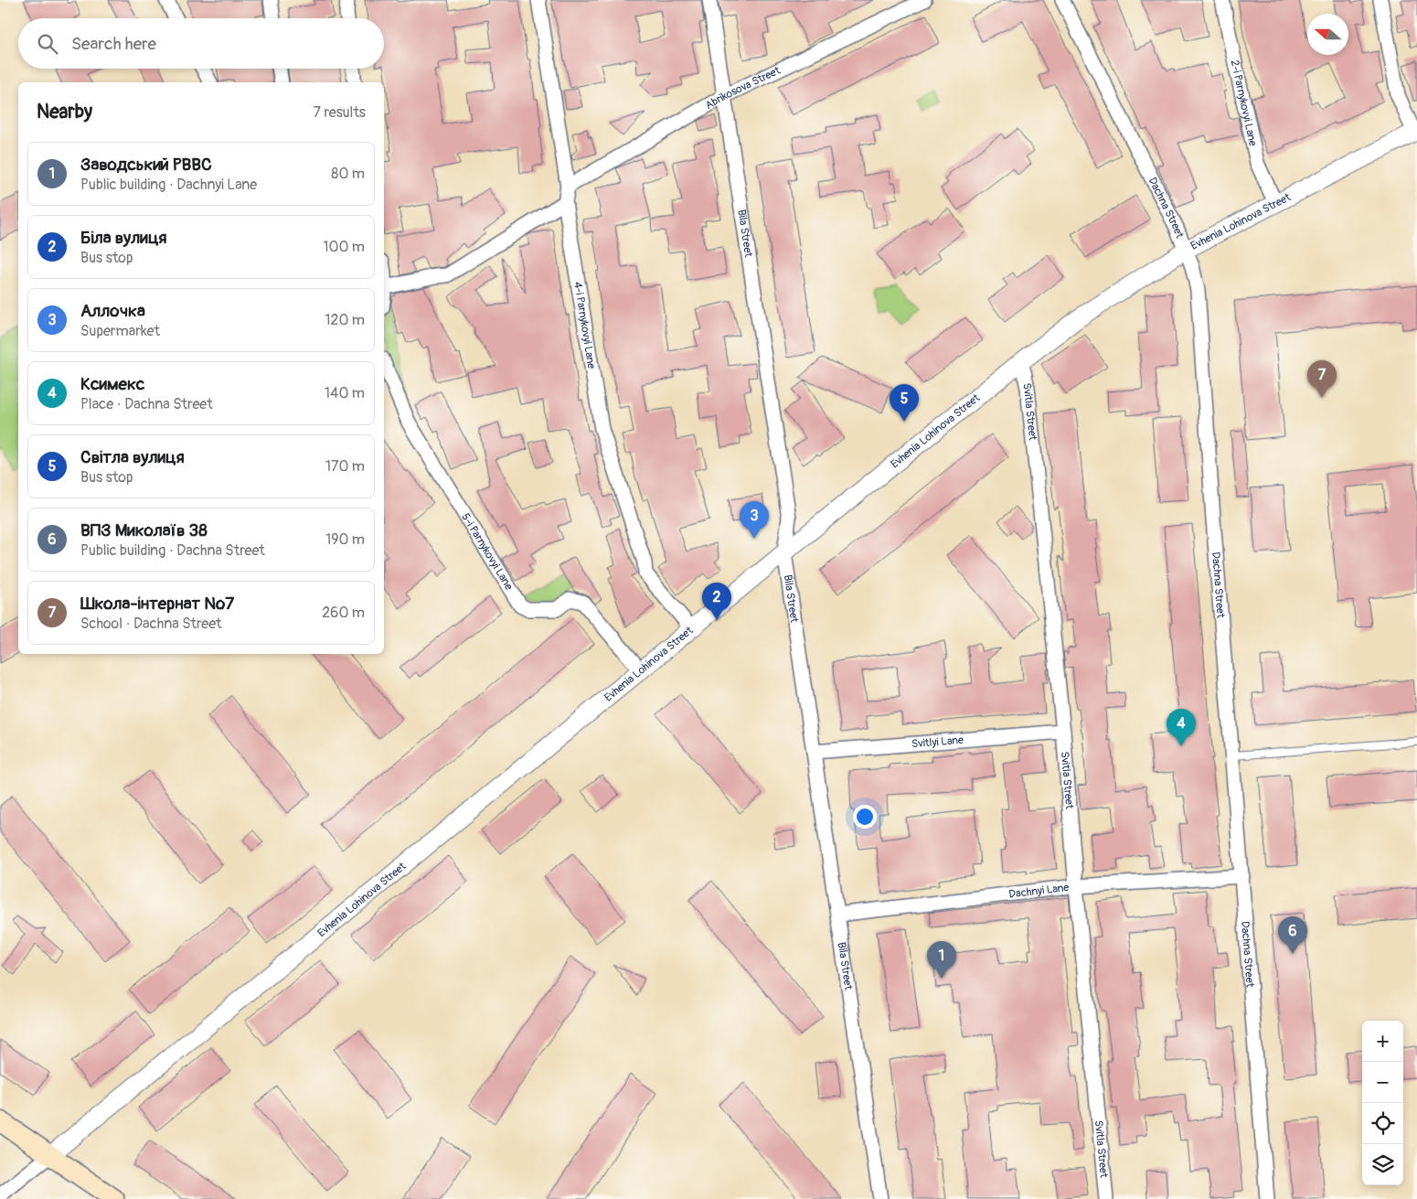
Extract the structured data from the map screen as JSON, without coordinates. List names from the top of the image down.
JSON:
{
  "streets": {
    "street": [
      "Abrikosova Street",
      "2-i Parnykovyi Lane",
      "Dachna Street",
      "Evhenia Lohinova Street",
      "Bila Street",
      "4-i Parnykovyi Lane",
      "Svitla Street",
      "5-i Parnykovyi Lane",
      "Svitlyi Lane",
      "Dachnyi Lane"
    ]
  },
  "crossings": [
    ["Abrikosova Street", "Bila Street"],
    ["Abrikosova Street", "4-i Parnykovyi Lane"],
    ["2-i Parnykovyi Lane", "Evhenia Lohinova Street"],
    ["Dachna Street", "Evhenia Lohinova Street"],
    ["Dachna Street", "Dachnyi Lane"],
    ["Evhenia Lohinova Street", "Bila Street"],
    ["Evhenia Lohinova Street", "4-i Parnykovyi Lane"],
    ["Evhenia Lohinova Street", "Svitla Street"],
    ["Evhenia Lohinova Street", "5-i Parnykovyi Lane"],
    ["Bila Street", "Svitlyi Lane"],
    ["Bila Street", "Dachnyi Lane"],
    ["Svitla Street", "Svitlyi Lane"],
    ["Svitla Street", "Dachnyi Lane"]
  ],
  "north": "left",
  "page": {
    "search": "Search here",
    "heading": ["Nearby", "7 results"],
    "list": [
      {
        "mark": "1",
        "name": "Заводський РВВС",
        "note": "Public building · Dachnyi Lane",
        "value": "80 m"
      },
      {
        "mark": "2",
        "name": "Біла вулиця",
        "note": "Bus stop",
        "value": "100 m"
      },
      {
        "mark": "3",
        "name": "Аллочка",
        "note": "Supermarket",
        "value": "120 m"
      },
      {
        "mark": "4",
        "name": "Ксимекс",
        "note": "Place · Dachna Street",
        "value": "140 m"
      },
      {
        "mark": "5",
        "name": "Світла вулиця",
        "note": "Bus stop",
        "value": "170 m"
      },
      {
        "mark": "6",
        "name": "ВПЗ Миколаїв 38",
        "note": "Public building · Dachna Street",
        "value": "190 m"
      },
      {
        "mark": "7",
        "name": "Школа-інтернат №7",
        "note": "School · Dachna Street",
        "value": "260 m"
      }
    ],
    "pins": [
      "7",
      "5",
      "3",
      "2",
      "4",
      "6",
      "1"
    ],
    "map_buttons": ["+", "−"]
  }
}
